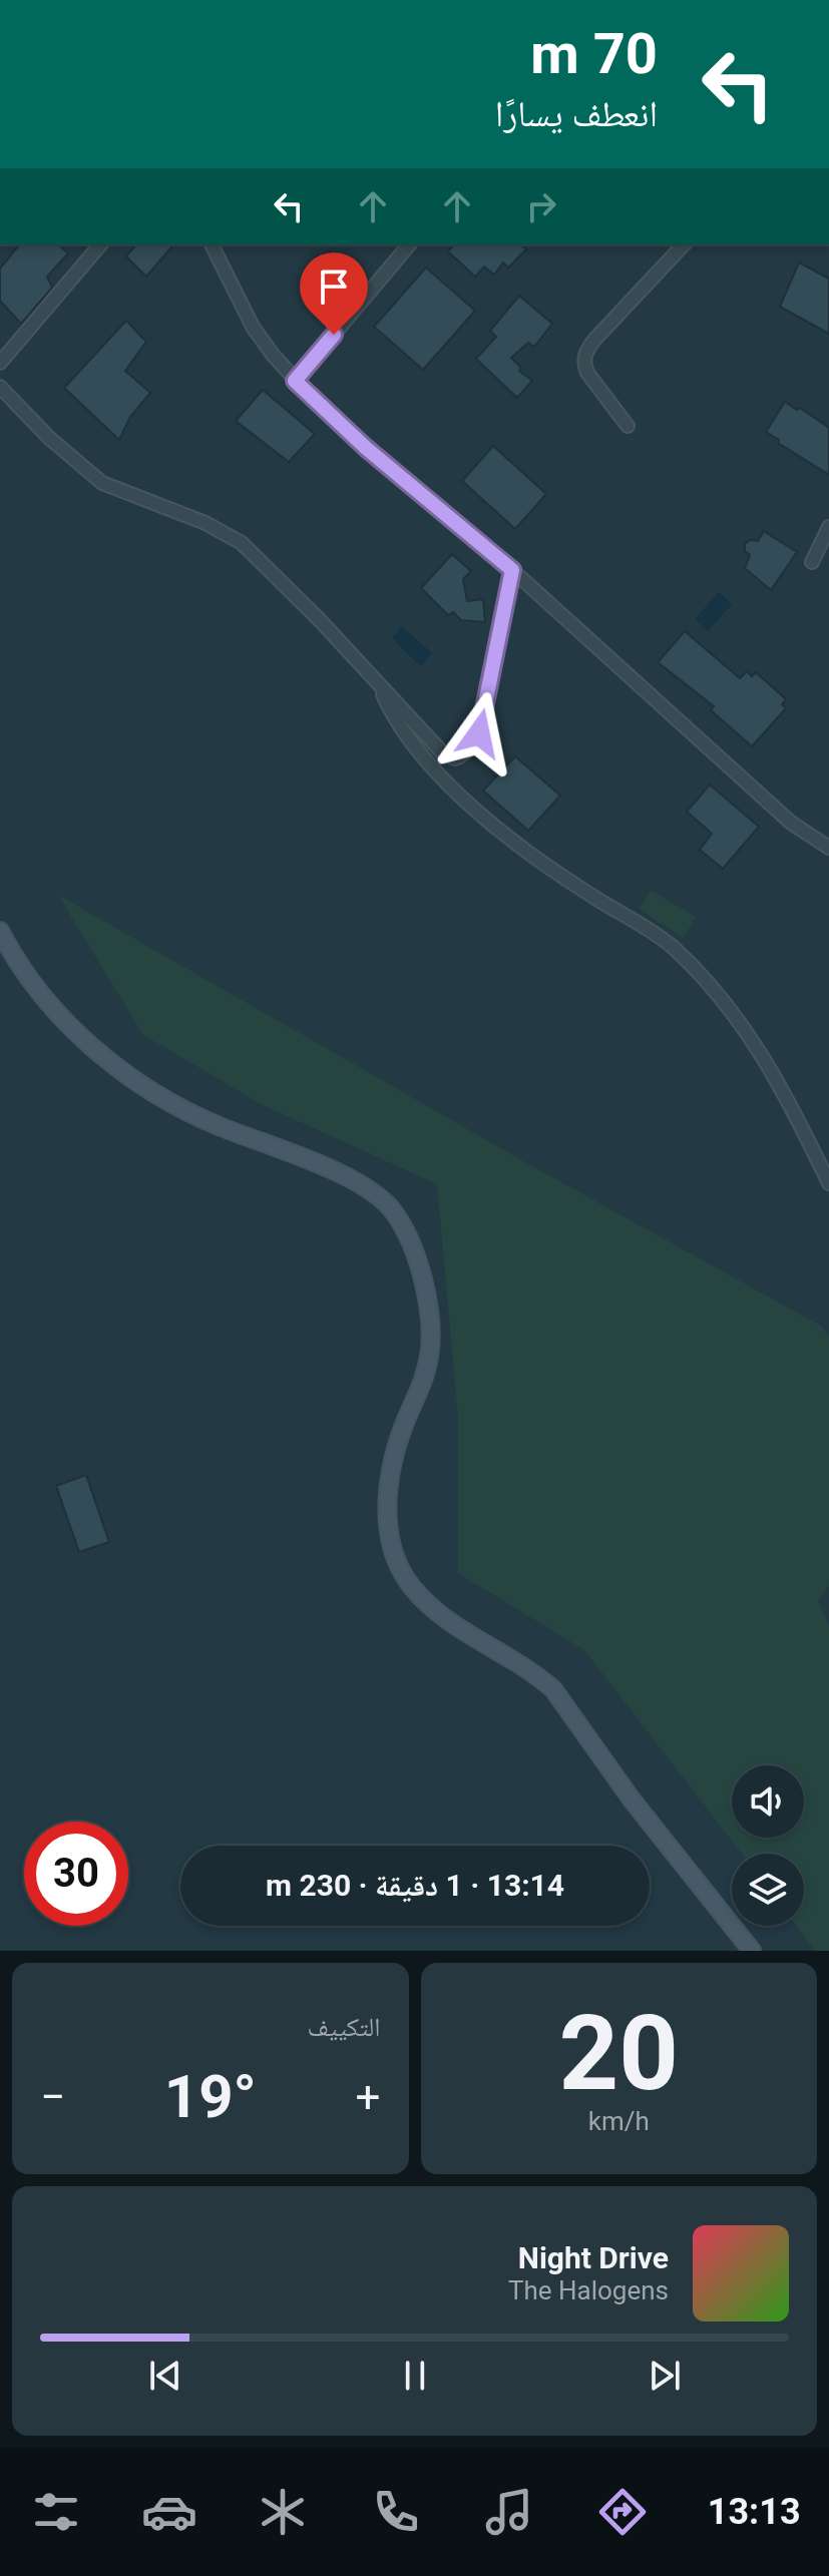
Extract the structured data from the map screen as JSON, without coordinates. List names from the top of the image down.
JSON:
{
  "page": {
    "turn": ["70 m", "انعطف يسارًا"],
    "limit": "30",
    "trip": "13:14 · 1 دقيقة · 230 m",
    "tile": [
      ["20", "km/h"],
      "التكييف"
    ],
    "heat": ["−", "19°", "+"],
    "song": ["Night Drive", "The Halogens"],
    "tabs": "13:13"
  }
}
